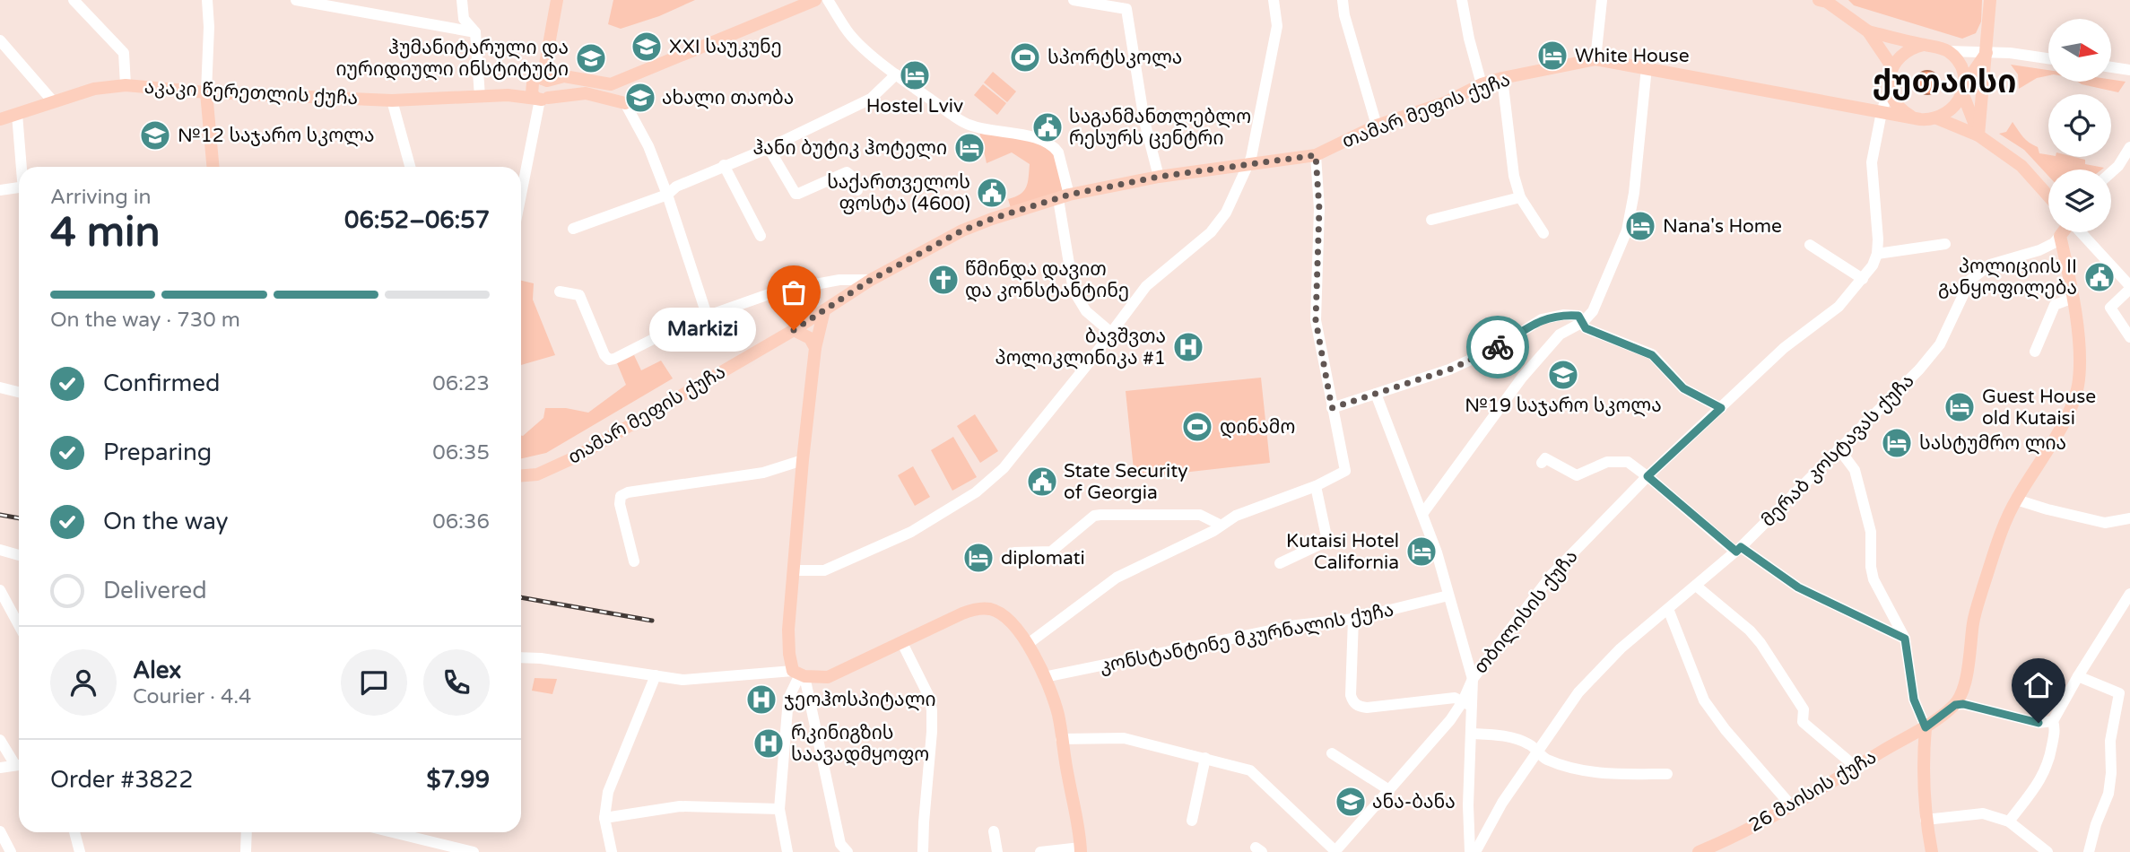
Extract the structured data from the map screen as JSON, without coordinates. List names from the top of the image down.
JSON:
{
  "streets": {
    "main road": ["აკაკი წერეთლის ქუჩა", "თამარ მეფის ქუჩა", "26 მაისის ქუჩა"],
    "street": ["მერაბ კოსტავას ქუჩა", "თბილისის ქუჩა", "კონსტანტინე მკურნალის ქუჩა"]
  },
  "districts": ["ქუთაისი"],
  "places": {
    "school or university": [
      "XXI საუკუნე",
      "ჰუმანიტარული და იურიდიული ინსტიტუტი",
      "ახალი თაობა",
      "№12 საჯარო სკოლა",
      "№19 საჯარო სკოლა",
      "ანა-ბანა"
    ],
    "hotel": [
      "White House",
      "Hostel Lviv",
      "ჰანი ბუტიკ ჰოტელი",
      "Nana's Home",
      "Guest House old Kutaisi",
      "სასტუმრო ლია",
      "Kutaisi Hotel California",
      "diplomati"
    ],
    "sports": ["სპორტსკოლა", "დინამო"],
    "public building": [
      "საგანმანთლებლო რესურს ცენტრი",
      "საქართველოს ფოსტა (4600)",
      "პოლიციის II განყოფილება",
      "State Security of Georgia"
    ],
    "church": ["წმინდა დავით და კონსტანტინე"],
    "other": ["Markizi"],
    "hospital": ["ბავშვთა პოლიკლინიკა #1", "ჯეოჰოსპიტალი", "რკინიგზის საავადმყოფო"]
  },
  "north": "right",
  "page": {
    "heading": ["4 min", "Arriving in", "06:52–06:57"],
    "panel": [
      "Alex",
      "Courier · 4.4",
      "Order #3822",
      "$7.99"
    ],
    "bar": "On the way · 730 m",
    "bubble": "Markizi",
    "list": [
      ["Confirmed", "06:23"],
      ["Preparing", "06:35"],
      ["On the way", "06:36"],
      "Delivered"
    ]
  }
}
